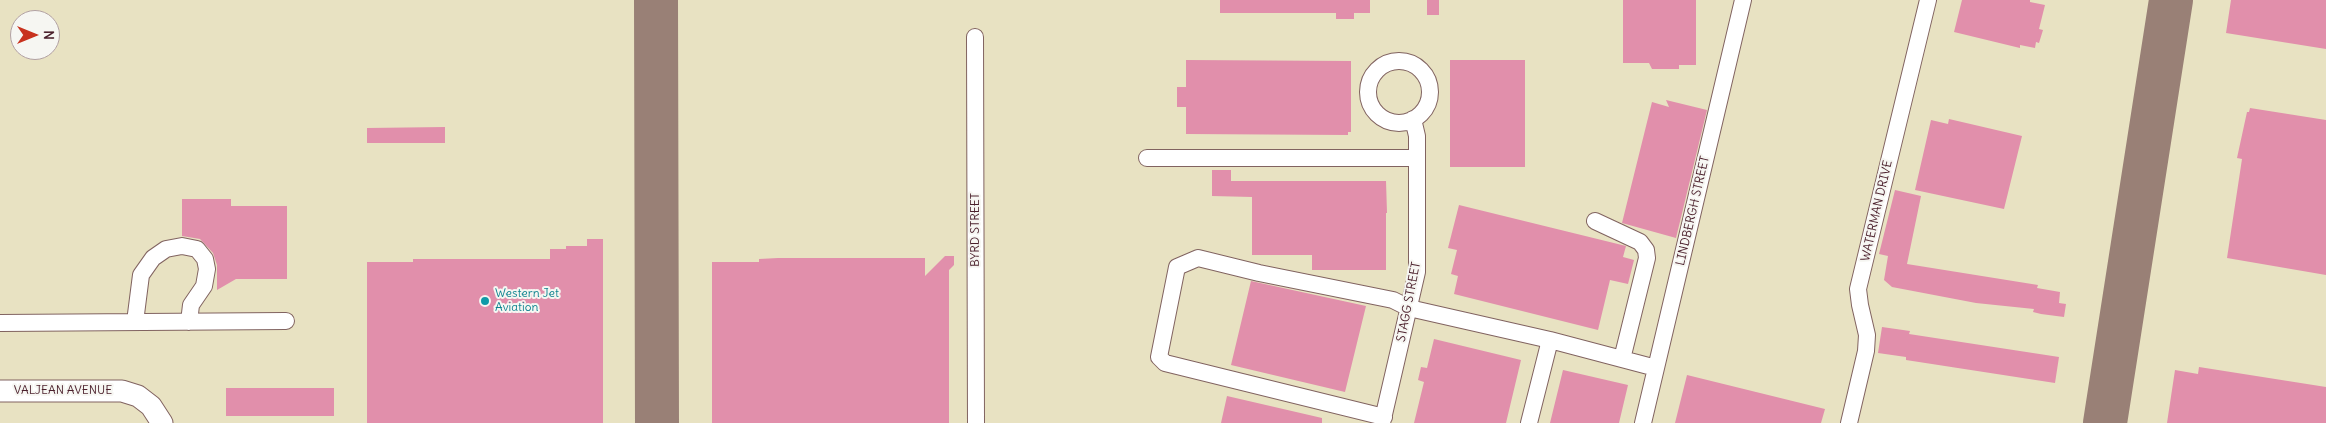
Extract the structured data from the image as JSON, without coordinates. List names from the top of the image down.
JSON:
{
  "streets": {
    "main road": ["VALJEAN AVENUE"],
    "street": [
      "LINDBERGH STREET",
      "WATERMAN DRIVE",
      "BYRD STREET",
      "STAGG STREET"
    ]
  },
  "places": ["Western Jet Aviation"],
  "north": "right"
}
